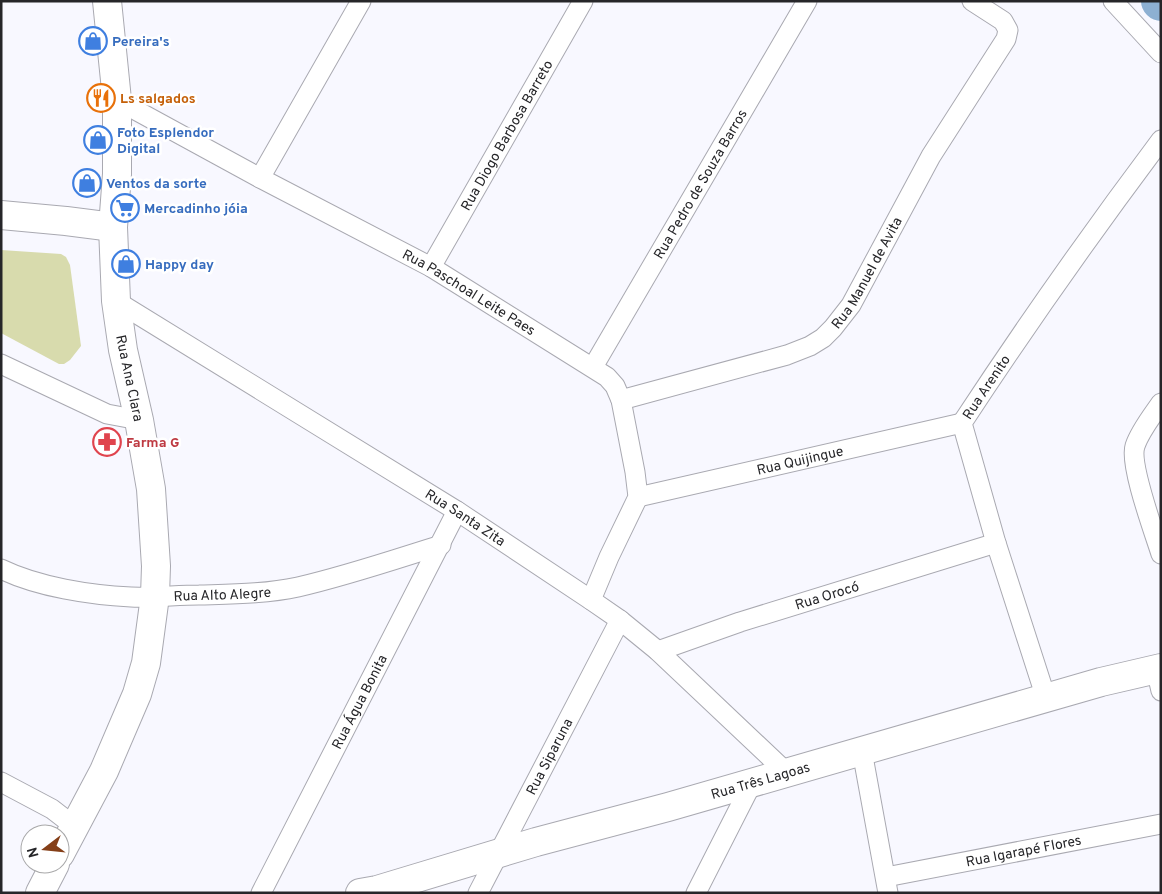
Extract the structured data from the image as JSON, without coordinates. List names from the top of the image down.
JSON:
{
  "streets": {
    "street": [
      "Rua Diogo Barbosa Barreto",
      "Rua Pedro de Souza Barros",
      "Rua Manuel de Avita",
      "Rua Paschoal Leite Paes",
      "Rua Ana Clara",
      "Rua Arenito",
      "Rua Quijingue",
      "Rua Santa Zita",
      "Rua Alto Alegre",
      "Rua Orocó",
      "Rua Água Bonita",
      "Rua Siparuna",
      "Rua Três Lagoas",
      "Rua Igarapé Flores"
    ]
  },
  "crossings": [
    ["Rua Diogo Barbosa Barreto", "Rua Paschoal Leite Paes"],
    ["Rua Pedro de Souza Barros", "Rua Paschoal Leite Paes"],
    ["Rua Manuel de Avita", "Rua Paschoal Leite Paes"],
    ["Rua Paschoal Leite Paes", "Rua Ana Clara"],
    ["Rua Paschoal Leite Paes", "Rua Quijingue"],
    ["Rua Ana Clara", "Rua Santa Zita"],
    ["Rua Ana Clara", "Rua Alto Alegre"],
    ["Rua Arenito", "Rua Quijingue"],
    ["Rua Arenito", "Rua Orocó"],
    ["Rua Arenito", "Rua Três Lagoas"],
    ["Rua Santa Zita", "Rua Orocó"],
    ["Rua Santa Zita", "Rua Água Bonita"],
    ["Rua Santa Zita", "Rua Siparuna"],
    ["Rua Santa Zita", "Rua Três Lagoas"],
    ["Rua Alto Alegre", "Rua Água Bonita"],
    ["Rua Siparuna", "Rua Três Lagoas"]
  ],
  "places": {
    "shop": [
      "Pereira's",
      "Foto Esplendor Digital",
      "Ventos da sorte",
      "Happy day"
    ],
    "restaurant": ["Ls salgados"],
    "supermarket": ["Mercadinho jóia"],
    "pharmacy": ["Farma G"]
  },
  "north": "left"
}
